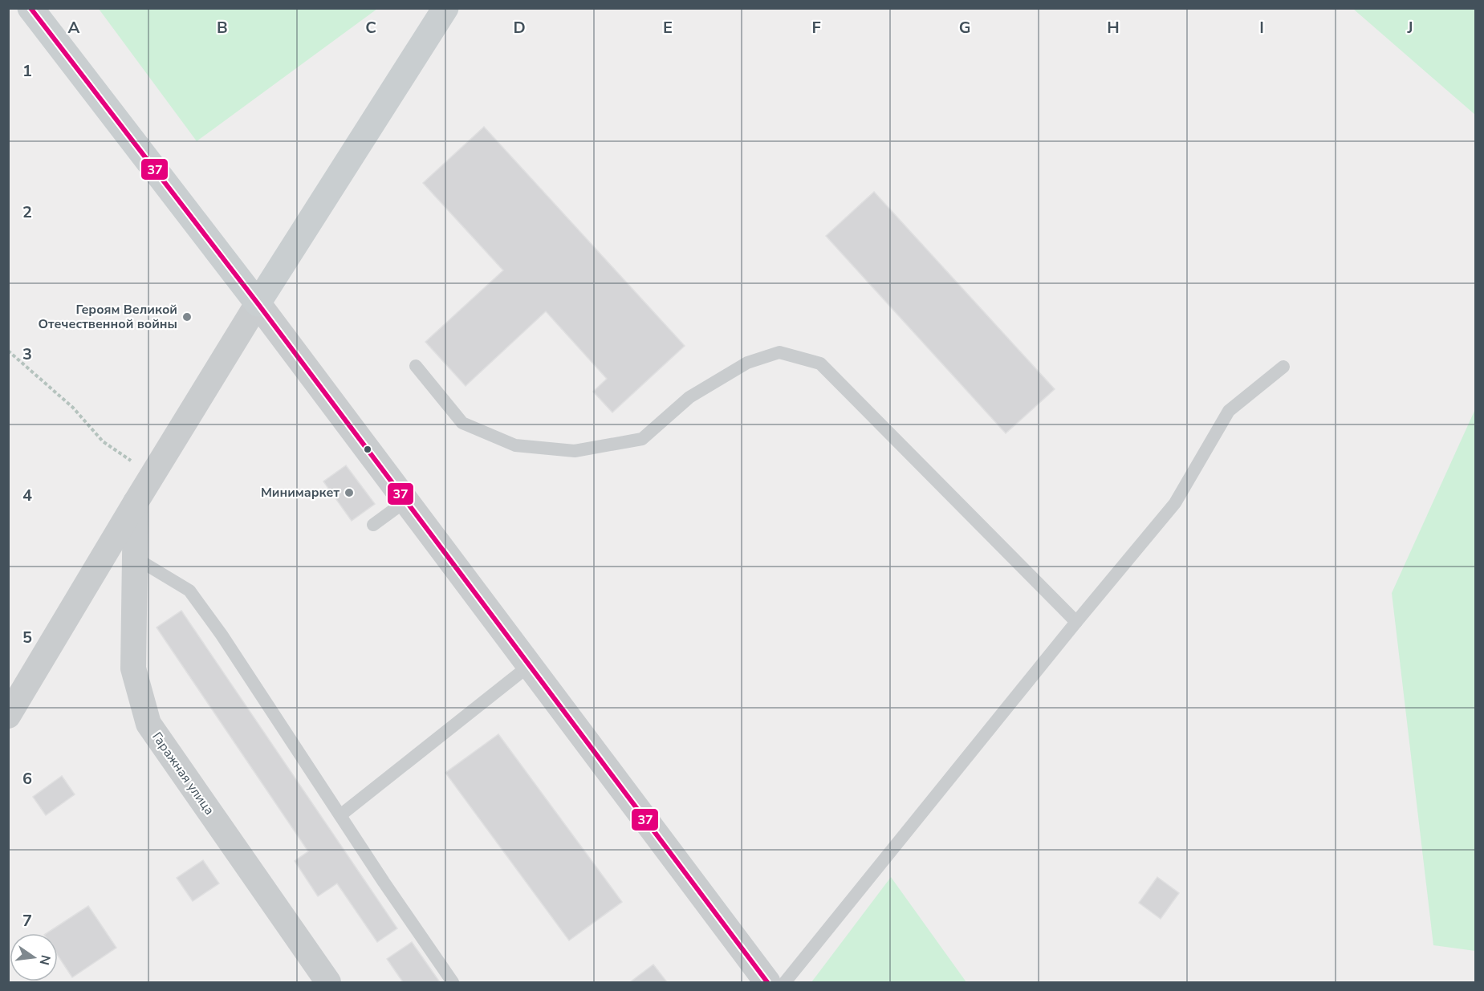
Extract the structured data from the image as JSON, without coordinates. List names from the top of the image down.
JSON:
{
  "streets": {
    "street": ["Гаражная улица"]
  },
  "places": ["Героям Великой Отечественной войны", "Минимаркет"],
  "lines": ["transit line 37"],
  "north": "right",
  "grid": {
    "columns": [
      "A",
      "B",
      "C",
      "D",
      "E",
      "F",
      "G",
      "H",
      "I",
      "J"
    ],
    "rows": [
      "1",
      "2",
      "3",
      "4",
      "5",
      "6",
      "7"
    ]
  }
}
